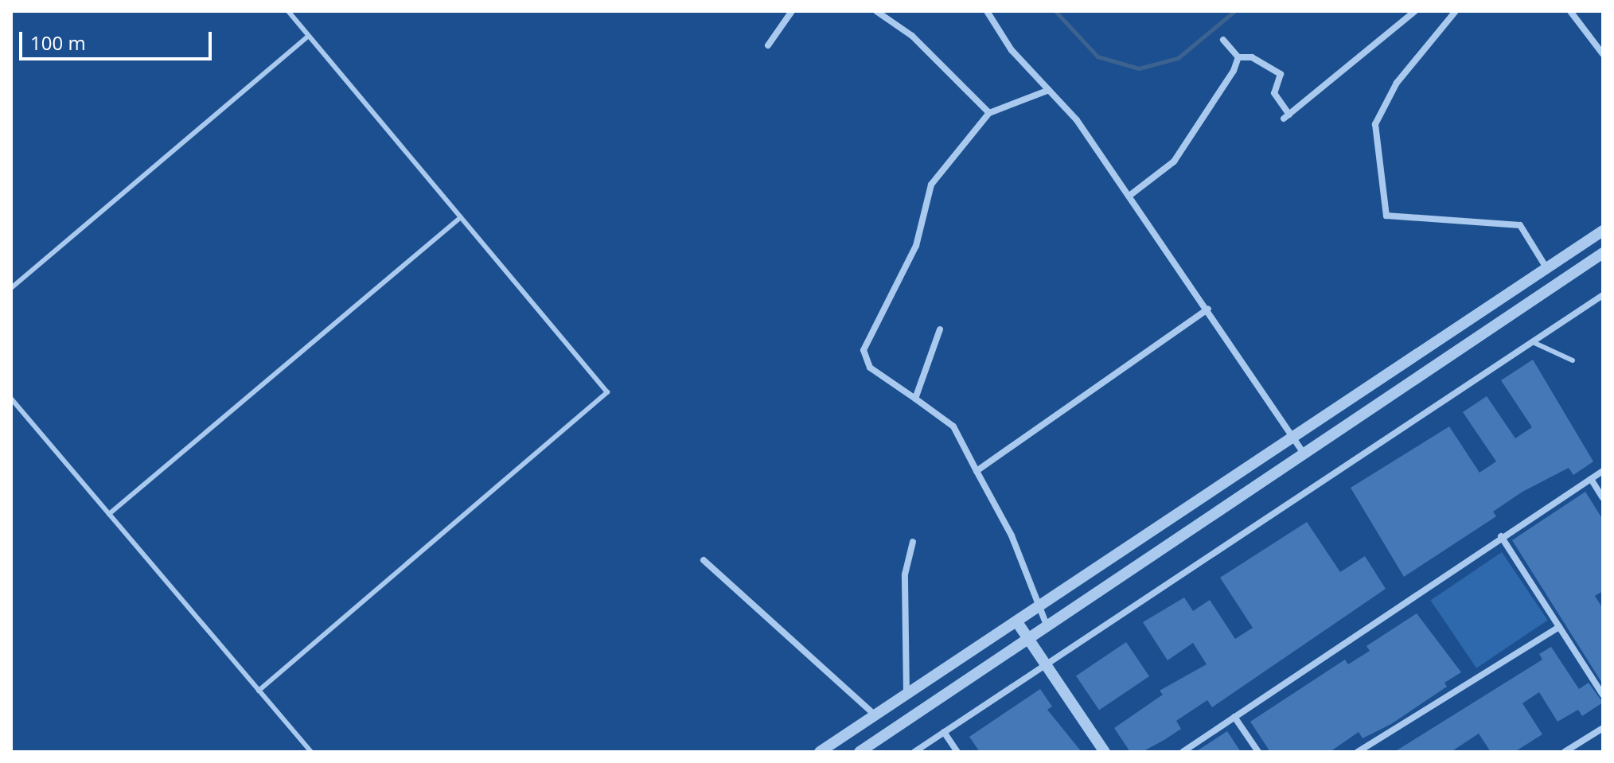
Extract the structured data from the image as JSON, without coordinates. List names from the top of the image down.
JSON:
{
  "scale_bar": "100 m"
}
